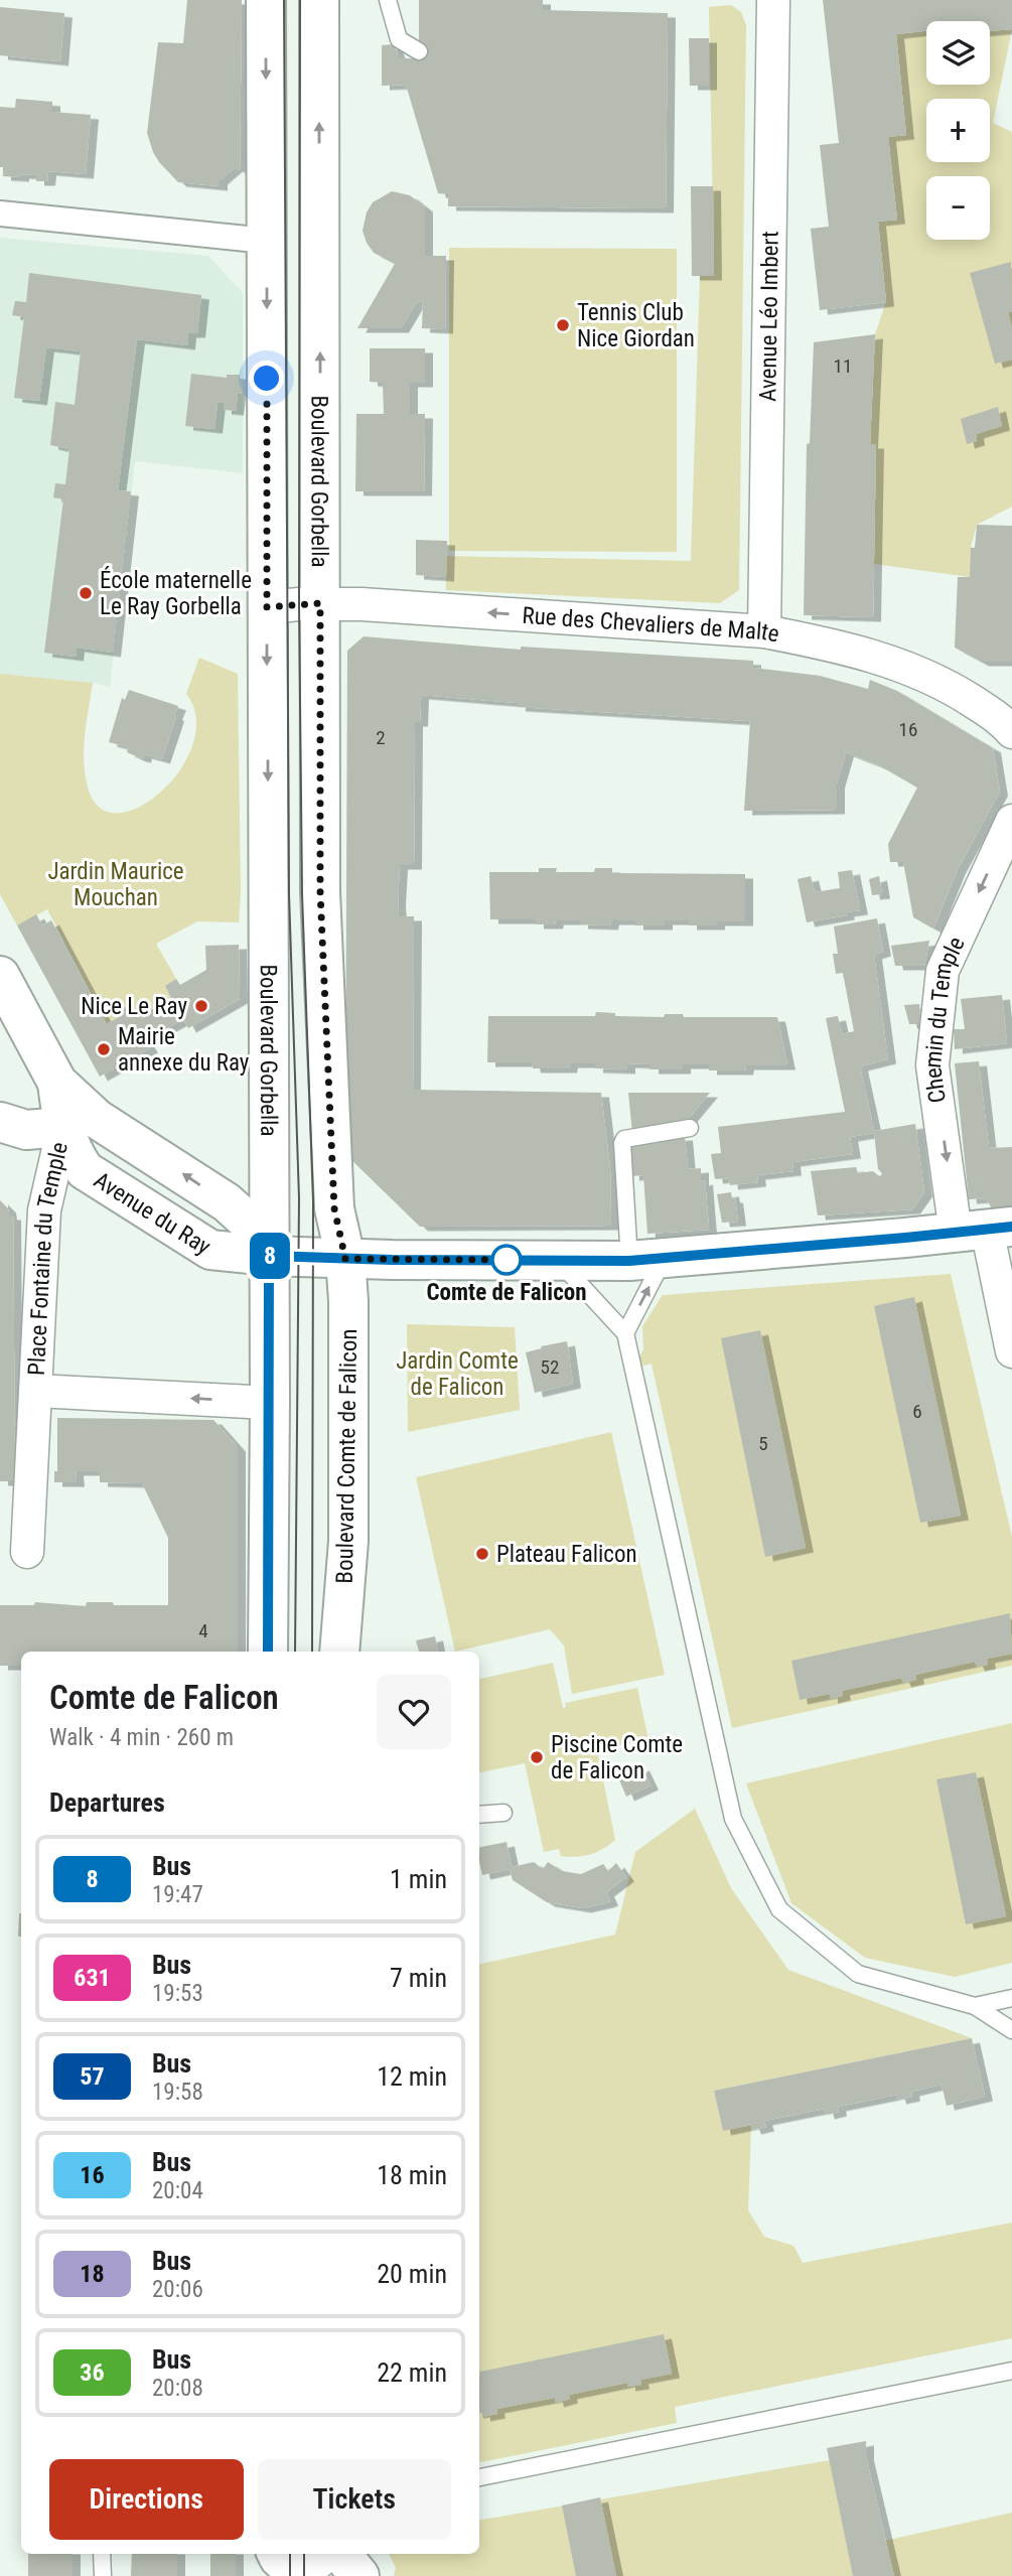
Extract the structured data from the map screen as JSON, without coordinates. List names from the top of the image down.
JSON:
{
  "streets": {
    "main road": ["Boulevard Gorbella", "Avenue du Ray", "Boulevard Comte de Falicon"],
    "street": [
      "Avenue Léo Imbert",
      "Rue des Chevaliers de Malte",
      "Chemin du Temple",
      "Place Fontaine du Temple"
    ]
  },
  "crossings": [
    ["Avenue Léo Imbert", "Rue des Chevaliers de Malte"],
    ["Boulevard Gorbella", "Rue des Chevaliers de Malte"],
    ["Boulevard Gorbella", "Avenue du Ray"],
    ["Boulevard Gorbella", "Boulevard Comte de Falicon"],
    ["Chemin du Temple", "Avenue du Ray"],
    ["Avenue du Ray", "Place Fontaine du Temple"],
    ["Avenue du Ray", "Boulevard Comte de Falicon"]
  ],
  "one_way": ["Rue des Chevaliers de Malte", "Chemin du Temple", "Place Fontaine du Temple"],
  "parks": ["Jardin Maurice Mouchan", "Jardin Comte de Falicon"],
  "places": [
    "Tennis Club Nice Giordan",
    "École maternelle Le Ray Gorbella",
    "Nice Le Ray",
    "Mairie annexe du Ray",
    "Comte de Falicon",
    "Plateau Falicon",
    "Piscine Comte de Falicon"
  ],
  "lines": ["bus line 8"],
  "house_numbers": [
    "11",
    "16",
    "2",
    "52",
    "6",
    "5",
    "4"
  ],
  "page": {
    "on_map": "8",
    "map_buttons": ["+", "−"],
    "heading": [
      ["Comte de Falicon", "Walk · 4 min · 260 m"],
      "Departures"
    ],
    "list": [
      {
        "mark": "8",
        "name": "Bus",
        "note": "19:47",
        "value": "1 min"
      },
      {
        "mark": "631",
        "name": "Bus",
        "note": "19:53",
        "value": "7 min"
      },
      {
        "mark": "57",
        "name": "Bus",
        "note": "19:58",
        "value": "12 min"
      },
      {
        "mark": "16",
        "name": "Bus",
        "note": "20:04",
        "value": "18 min"
      },
      {
        "mark": "18",
        "name": "Bus",
        "note": "20:06",
        "value": "20 min"
      },
      {
        "mark": "36",
        "name": "Bus",
        "note": "20:08",
        "value": "22 min"
      }
    ],
    "buttons": ["Directions", "Tickets"]
  }
}
